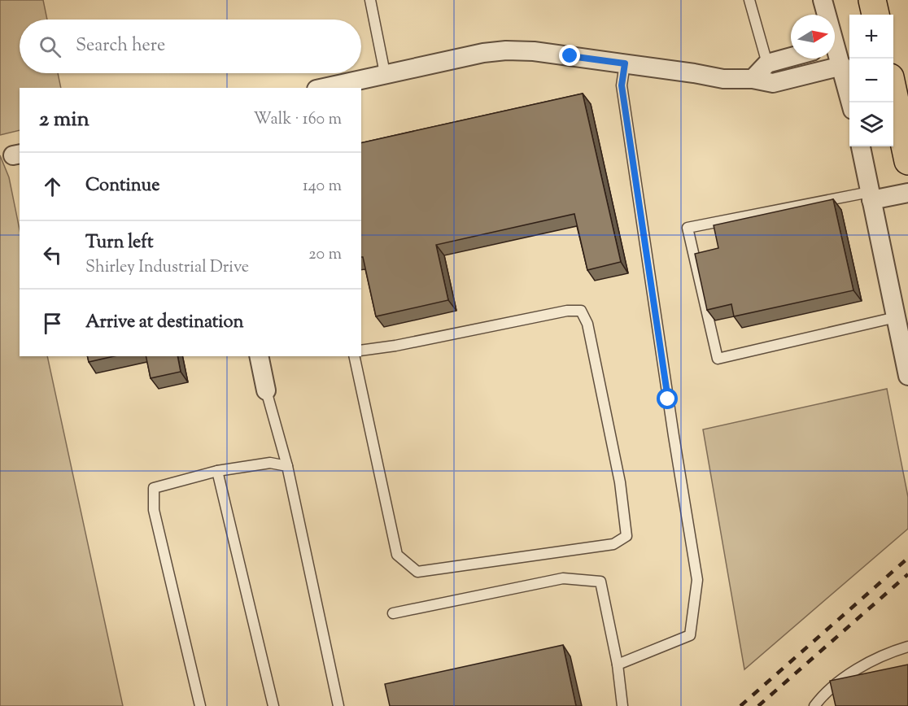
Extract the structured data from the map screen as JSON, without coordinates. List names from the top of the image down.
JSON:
{
  "north": "right",
  "page": {
    "map_buttons": ["+", "−"],
    "search": "Search here",
    "heading": ["2 min", "Walk · 160 m"],
    "list": [
      ["Continue", "140 m"],
      ["Turn left", "Shirley Industrial Drive", "20 m"],
      "Arrive at destination"
    ]
  }
}
